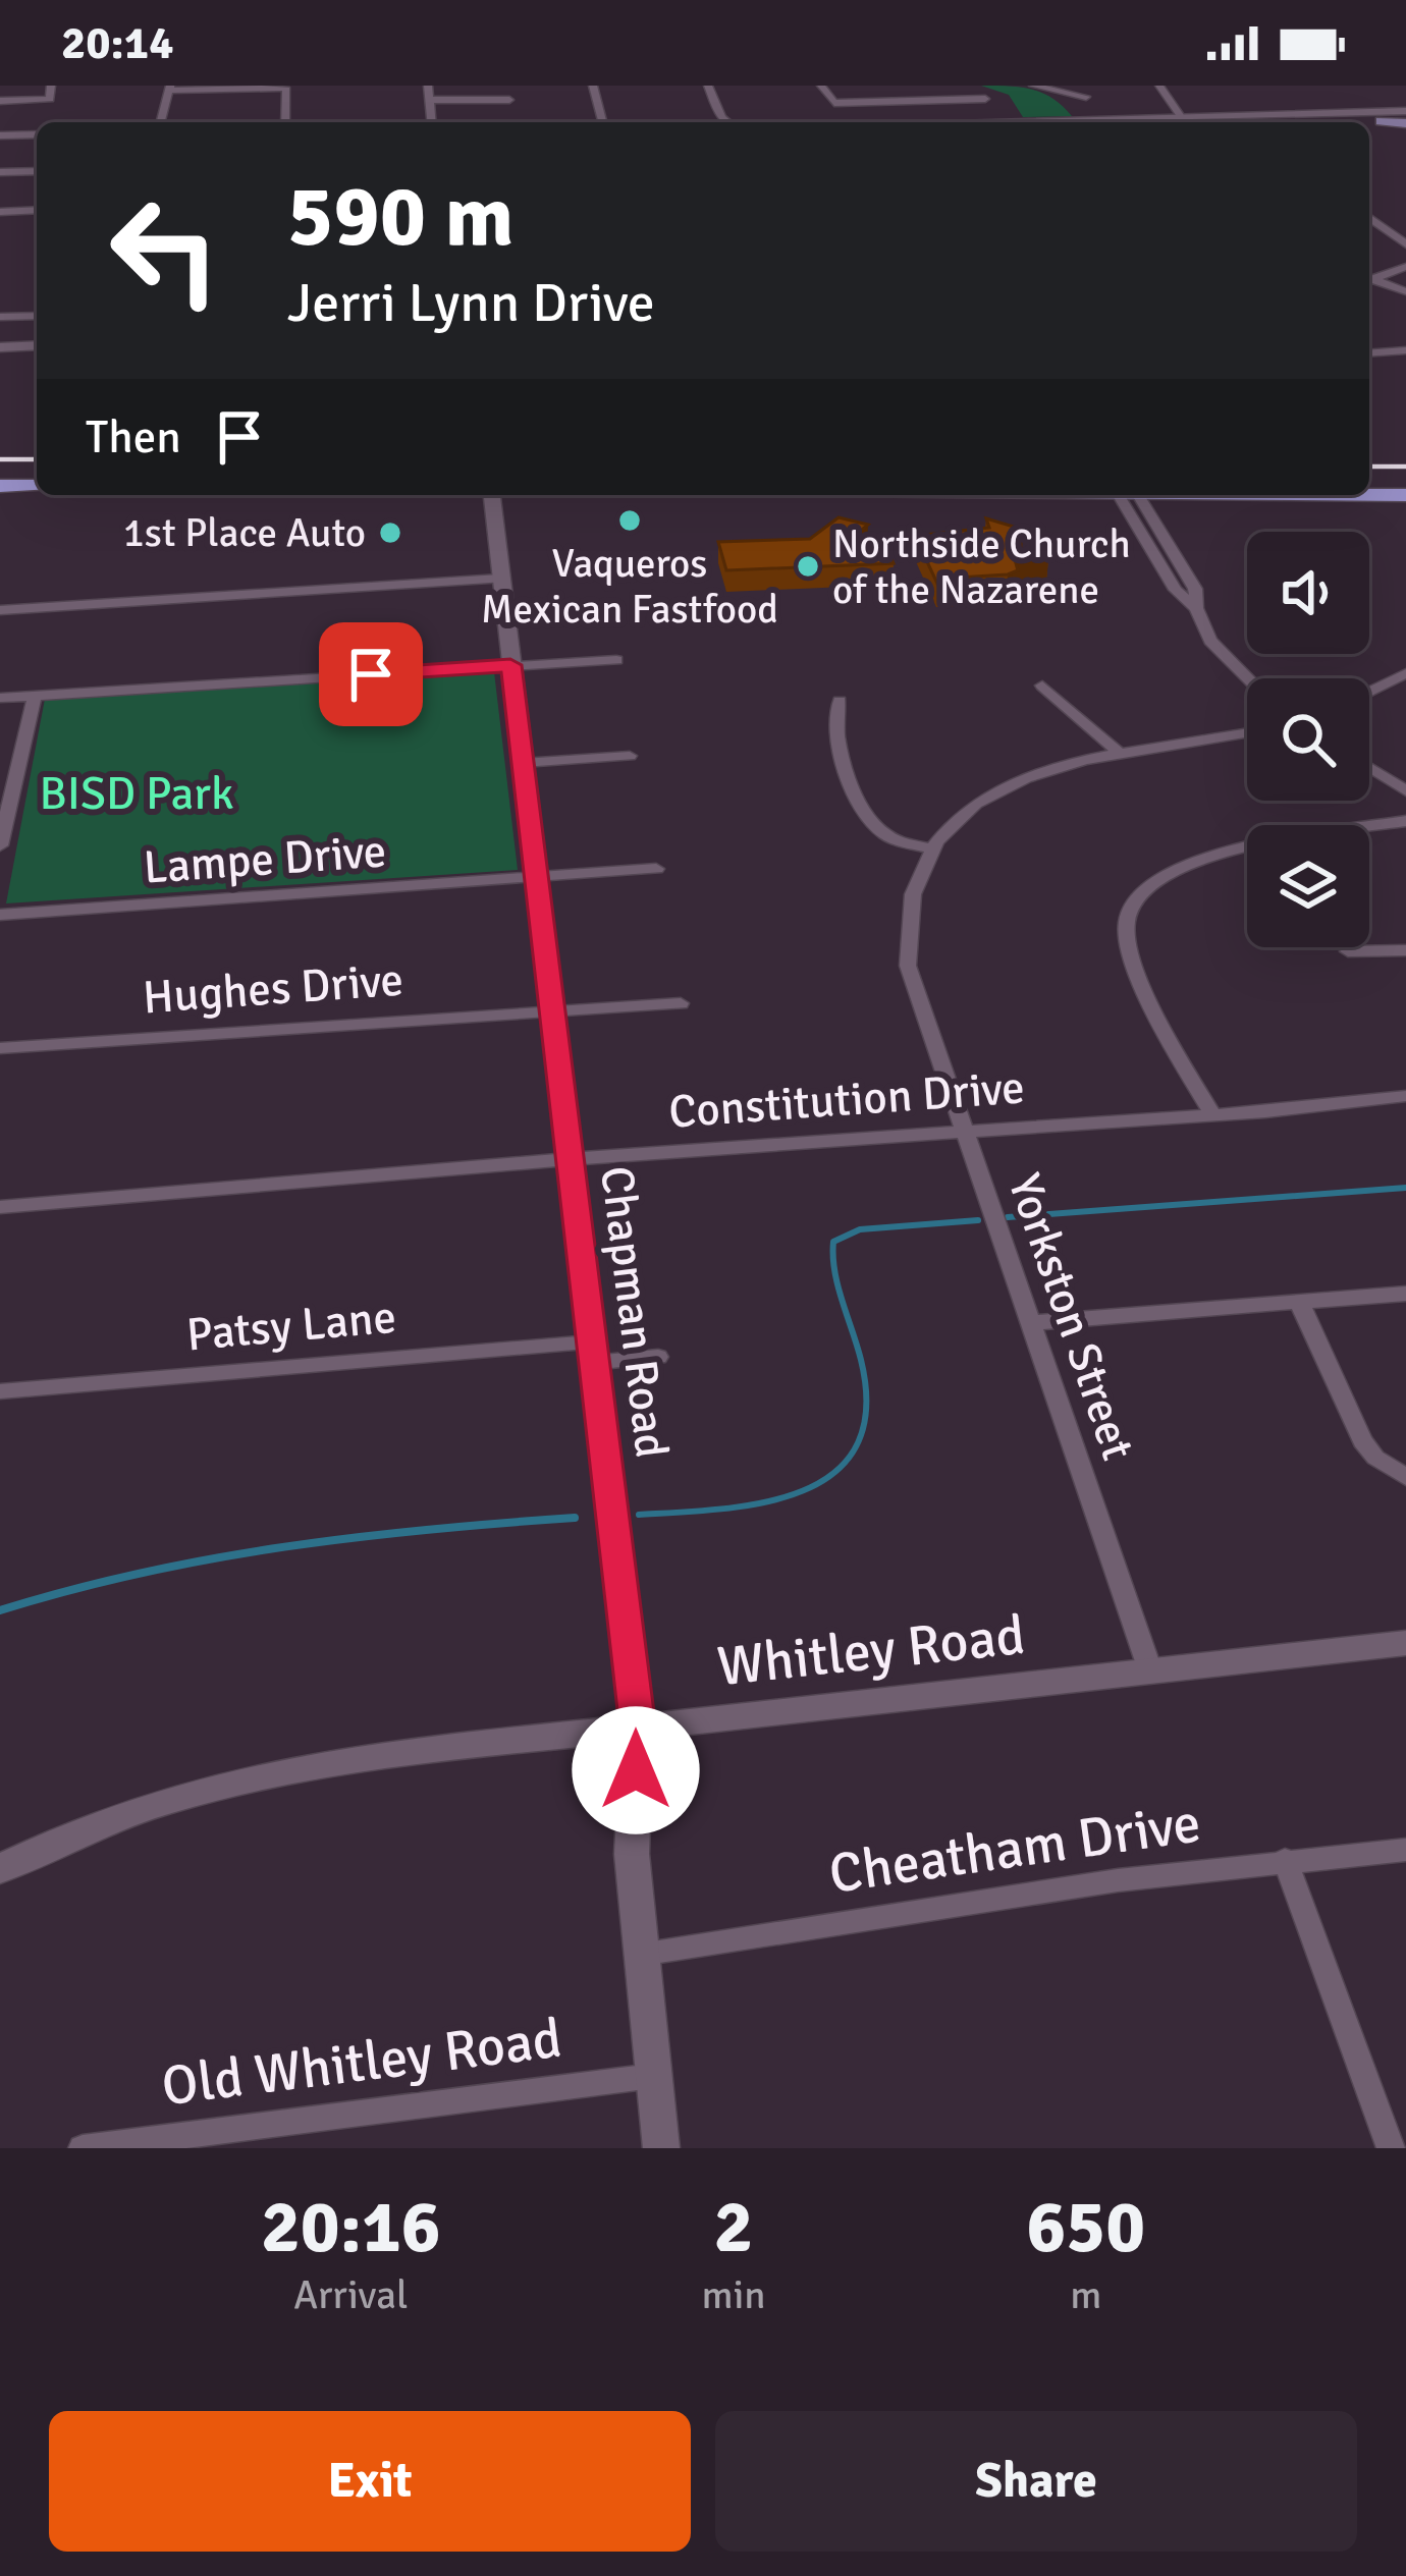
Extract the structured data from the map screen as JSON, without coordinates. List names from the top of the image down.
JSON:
{
  "streets": {
    "street": [
      "Lampe Drive",
      "Hughes Drive",
      "Constitution Drive",
      "Chapman Road",
      "Yorkston Street",
      "Patsy Lane",
      "Whitley Road",
      "Cheatham Drive",
      "Old Whitley Road"
    ]
  },
  "crossings": [
    ["Lampe Drive", "Chapman Road"],
    ["Hughes Drive", "Chapman Road"],
    ["Constitution Drive", "Chapman Road"],
    ["Constitution Drive", "Yorkston Street"],
    ["Chapman Road", "Patsy Lane"],
    ["Chapman Road", "Whitley Road"],
    ["Chapman Road", "Cheatham Drive"],
    ["Chapman Road", "Old Whitley Road"],
    ["Yorkston Street", "Whitley Road"]
  ],
  "parks": ["BISD Park"],
  "places": ["Vaqueros Mexican Fastfood", "1st Place Auto", "Northside Church of the Nazarene"],
  "page": {
    "status": "20:14",
    "turn": ["590 m", "Jerri Lynn Drive"],
    "then": "Then",
    "eta": [
      "20:16",
      "Arrival",
      "2",
      "min",
      "650",
      "m"
    ],
    "buttons": ["Exit", "Share"]
  }
}
